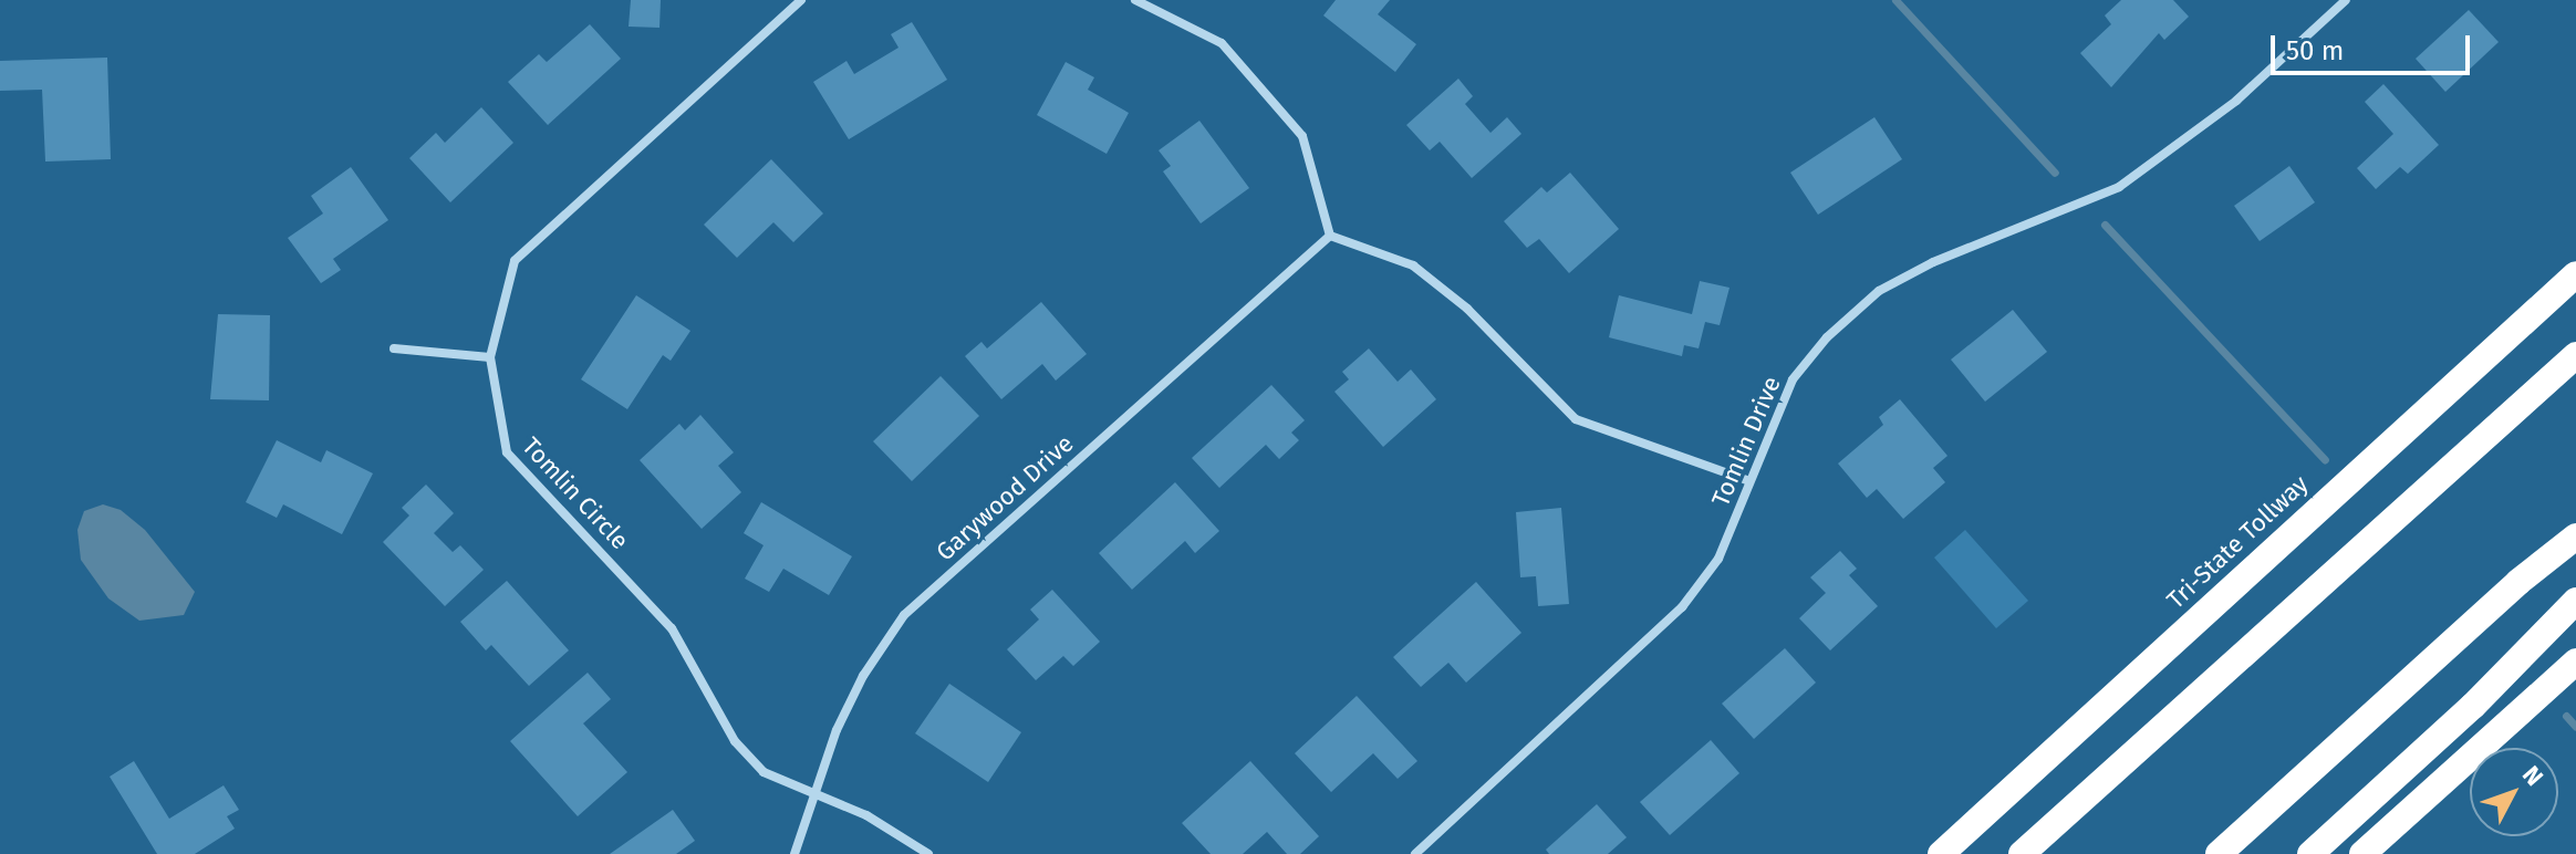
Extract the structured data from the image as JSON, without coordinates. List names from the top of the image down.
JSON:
{
  "streets": {
    "highway": ["Tri-State Tollway"],
    "street": ["Tomlin Drive", "Tomlin Circle", "Garywood Drive"]
  },
  "crossings": [
    ["Tomlin Circle", "Garywood Drive"]
  ],
  "scale_bar": "50 m",
  "north": "top right"
}
